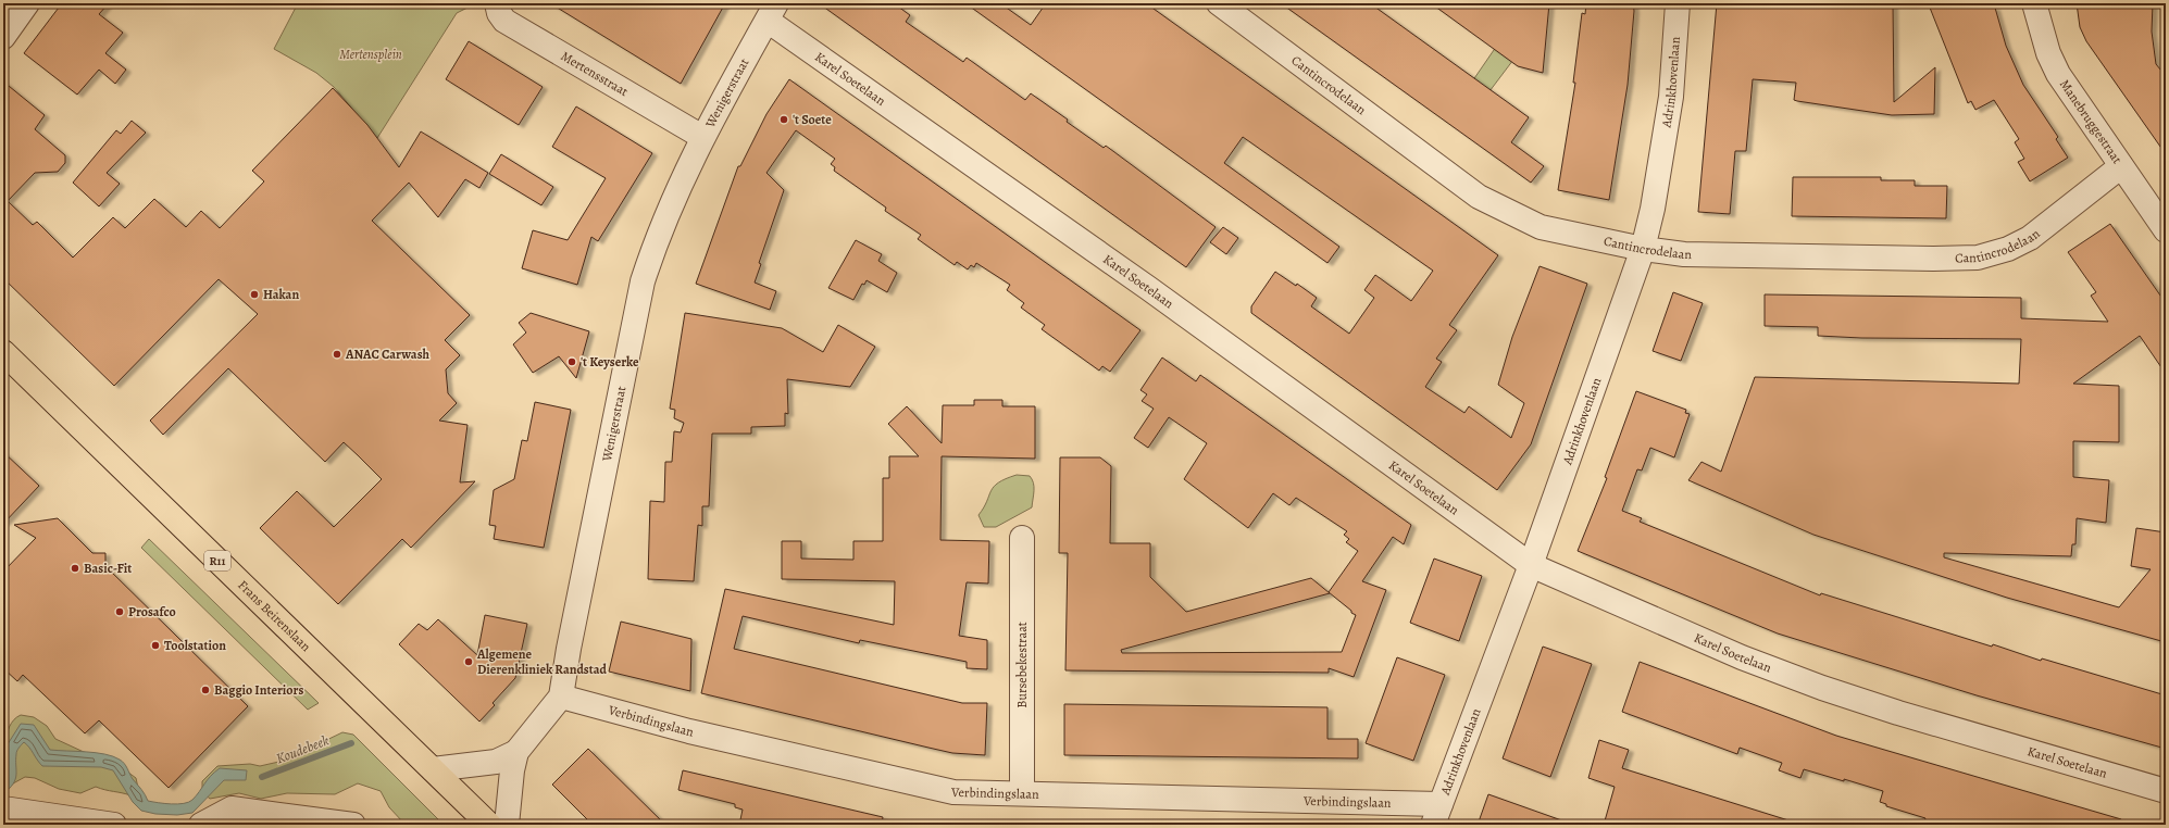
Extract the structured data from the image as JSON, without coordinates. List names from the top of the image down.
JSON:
{
  "streets": {
    "main road": ["R11", "Frans Beirenslaan"],
    "street": [
      "Mertensstraat",
      "Karel Soetelaan",
      "Adrinkhovenlaan",
      "Cantincrodelaan",
      "Wenigerstraat",
      "Manebruggestraat",
      "Bursebekestraat",
      "Verbindingslaan"
    ]
  },
  "crossings": [
    ["Mertensstraat", "Wenigerstraat"],
    ["Karel Soetelaan", "Adrinkhovenlaan"],
    ["Karel Soetelaan", "Wenigerstraat"],
    ["Adrinkhovenlaan", "Cantincrodelaan"],
    ["Adrinkhovenlaan", "Verbindingslaan"],
    ["Cantincrodelaan", "Manebruggestraat"],
    ["Wenigerstraat", "Frans Beirenslaan"],
    ["Wenigerstraat", "Verbindingslaan"],
    ["Bursebekestraat", "Verbindingslaan"]
  ],
  "water": ["Koudebeek"],
  "parks": ["Mertensplein"],
  "places": [
    "'t Soete",
    "Hakan",
    "ANAC Carwash",
    "'t Keyserke",
    "Basic-Fit",
    "Prosafco",
    "Toolstation",
    "Algemene Dierenkliniek Randstad",
    "Baggio Interiors"
  ]
}
